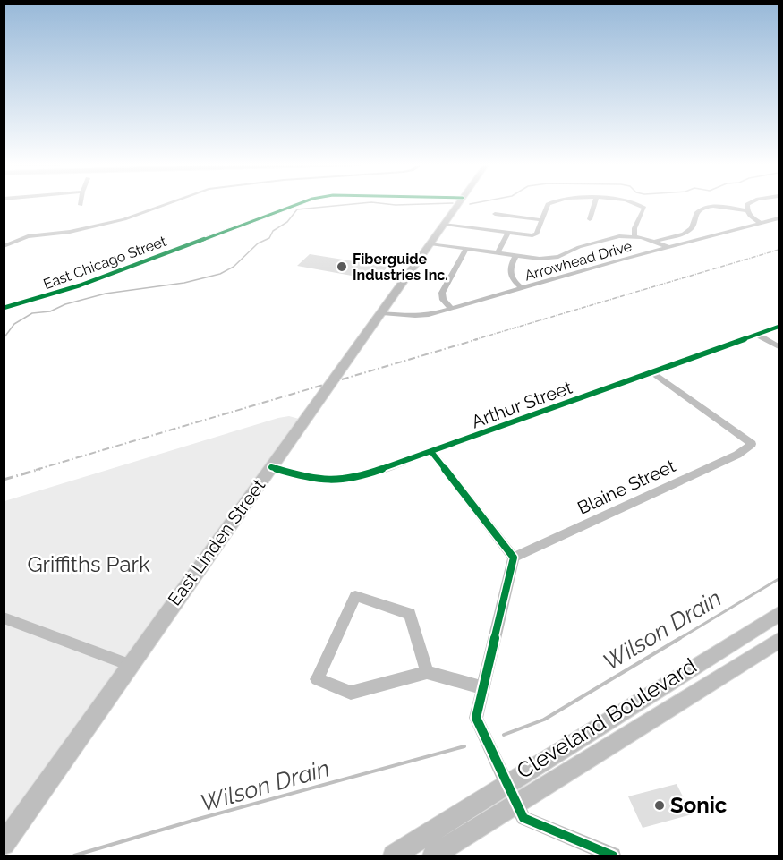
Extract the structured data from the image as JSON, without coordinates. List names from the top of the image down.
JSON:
{
  "streets": {
    "main road": ["East Linden Street", "Cleveland Boulevard"],
    "street": [
      "Arrowhead Drive",
      "East Chicago Street",
      "Arthur Street",
      "Blaine Street"
    ]
  },
  "crossings": [
    ["Arrowhead Drive", "East Linden Street"],
    ["Arthur Street", "Blaine Street"],
    ["Arthur Street", "East Linden Street"]
  ],
  "water": ["Wilson Drain"],
  "parks": ["Griffiths Park"],
  "places": ["Fiberguide Industries Inc.", "Sonic"]
}
